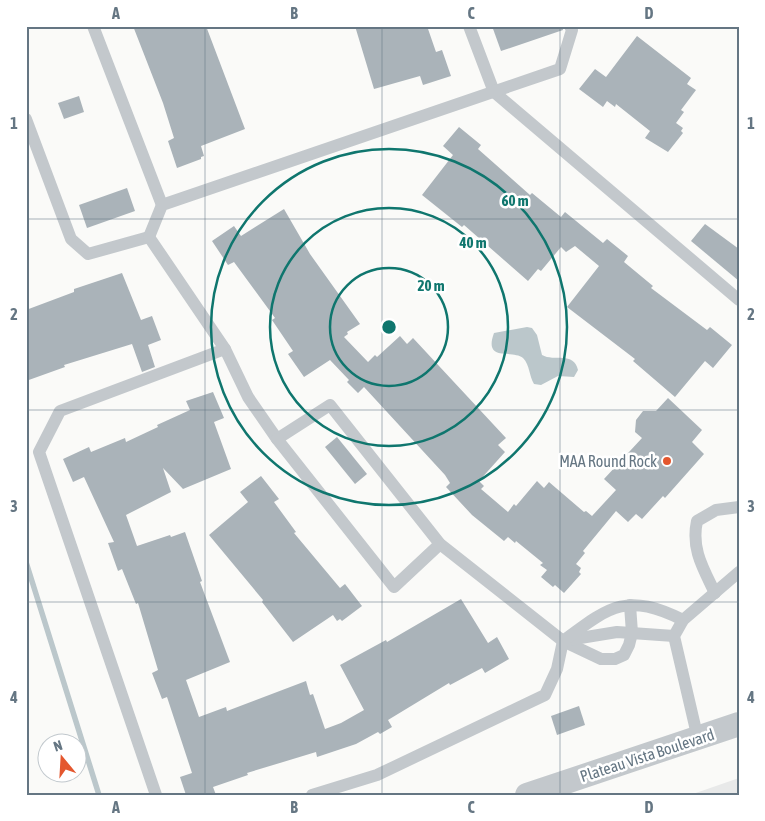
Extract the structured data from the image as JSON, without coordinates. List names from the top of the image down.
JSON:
{
  "streets": {
    "street": ["Plateau Vista Boulevard"]
  },
  "places": ["MAA Round Rock"],
  "north": "top",
  "grid": {
    "columns": [
      "A",
      "B",
      "C",
      "D"
    ],
    "rows": [
      "1",
      "2",
      "3",
      "4"
    ]
  },
  "rings": ["60 m", "40 m", "20 m"]
}
